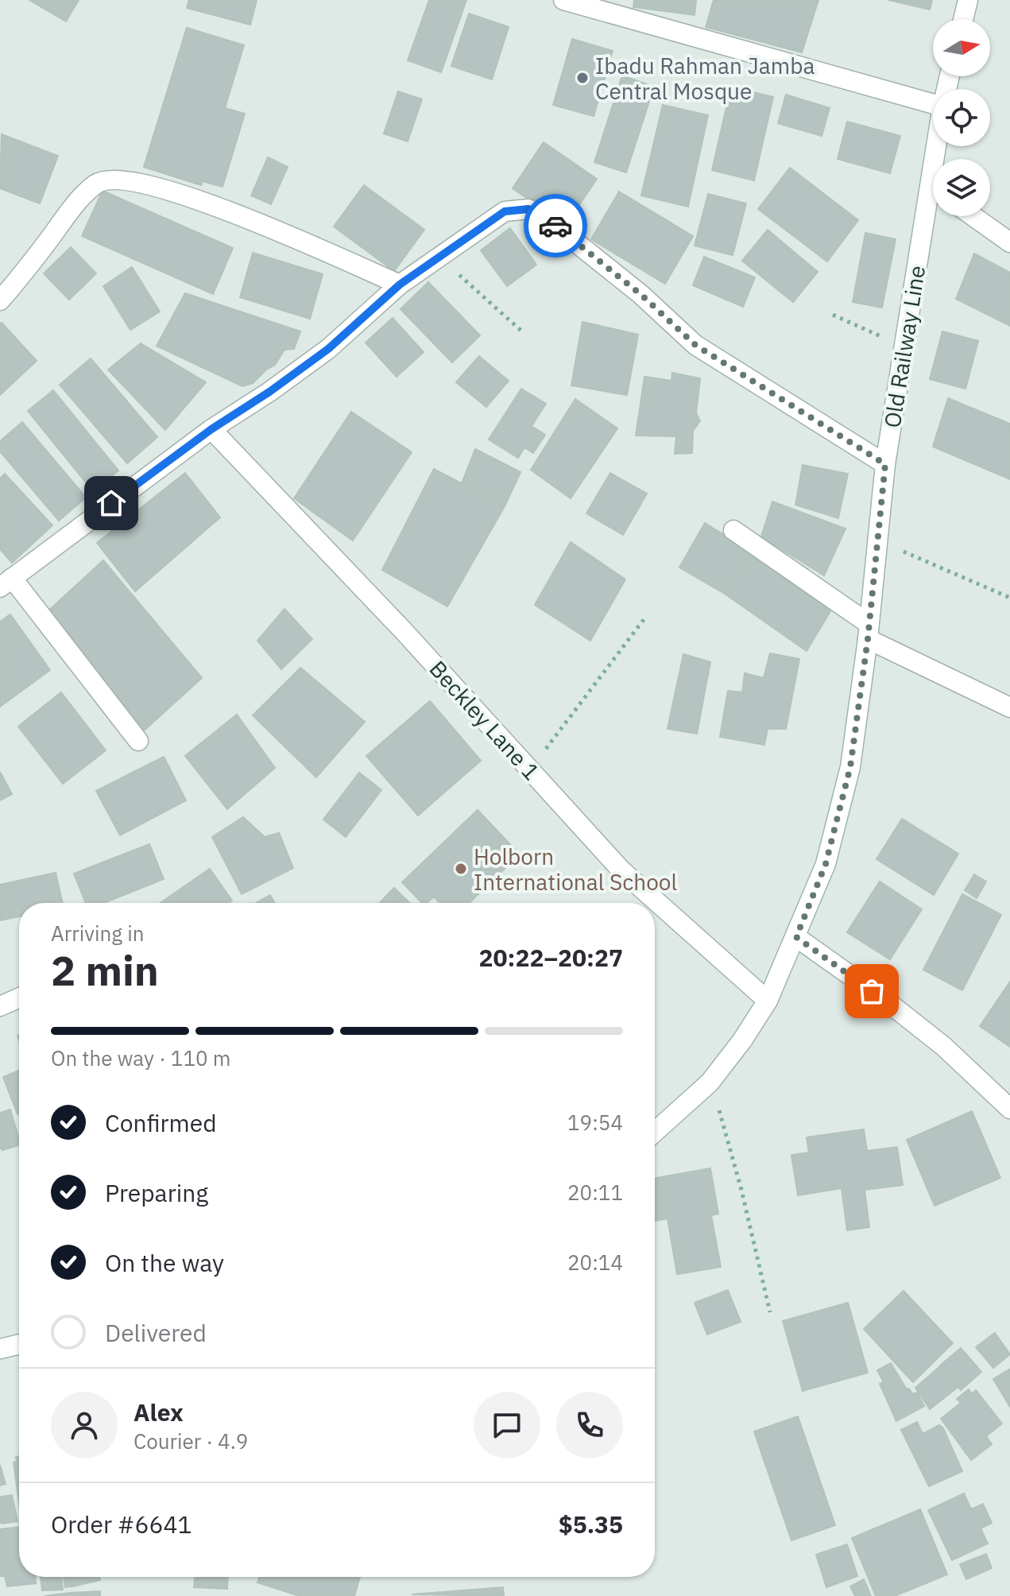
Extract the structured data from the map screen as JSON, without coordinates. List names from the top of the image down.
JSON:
{
  "streets": {
    "street": ["Old Railway Line", "Beckley Lane 1"]
  },
  "crossings": [
    ["Old Railway Line", "Beckley Lane 1"]
  ],
  "places": ["Ibadu Rahman Jamba Central Mosque", "Holborn International School"],
  "north": "right",
  "page": {
    "heading": ["2 min", "Arriving in", "20:22–20:27"],
    "panel": [
      "Alex",
      "Courier · 4.9",
      "Order #6641",
      "$5.35"
    ],
    "bar": "On the way · 110 m",
    "list": [
      ["Confirmed", "19:54"],
      ["Preparing", "20:11"],
      ["On the way", "20:14"],
      "Delivered"
    ]
  }
}
